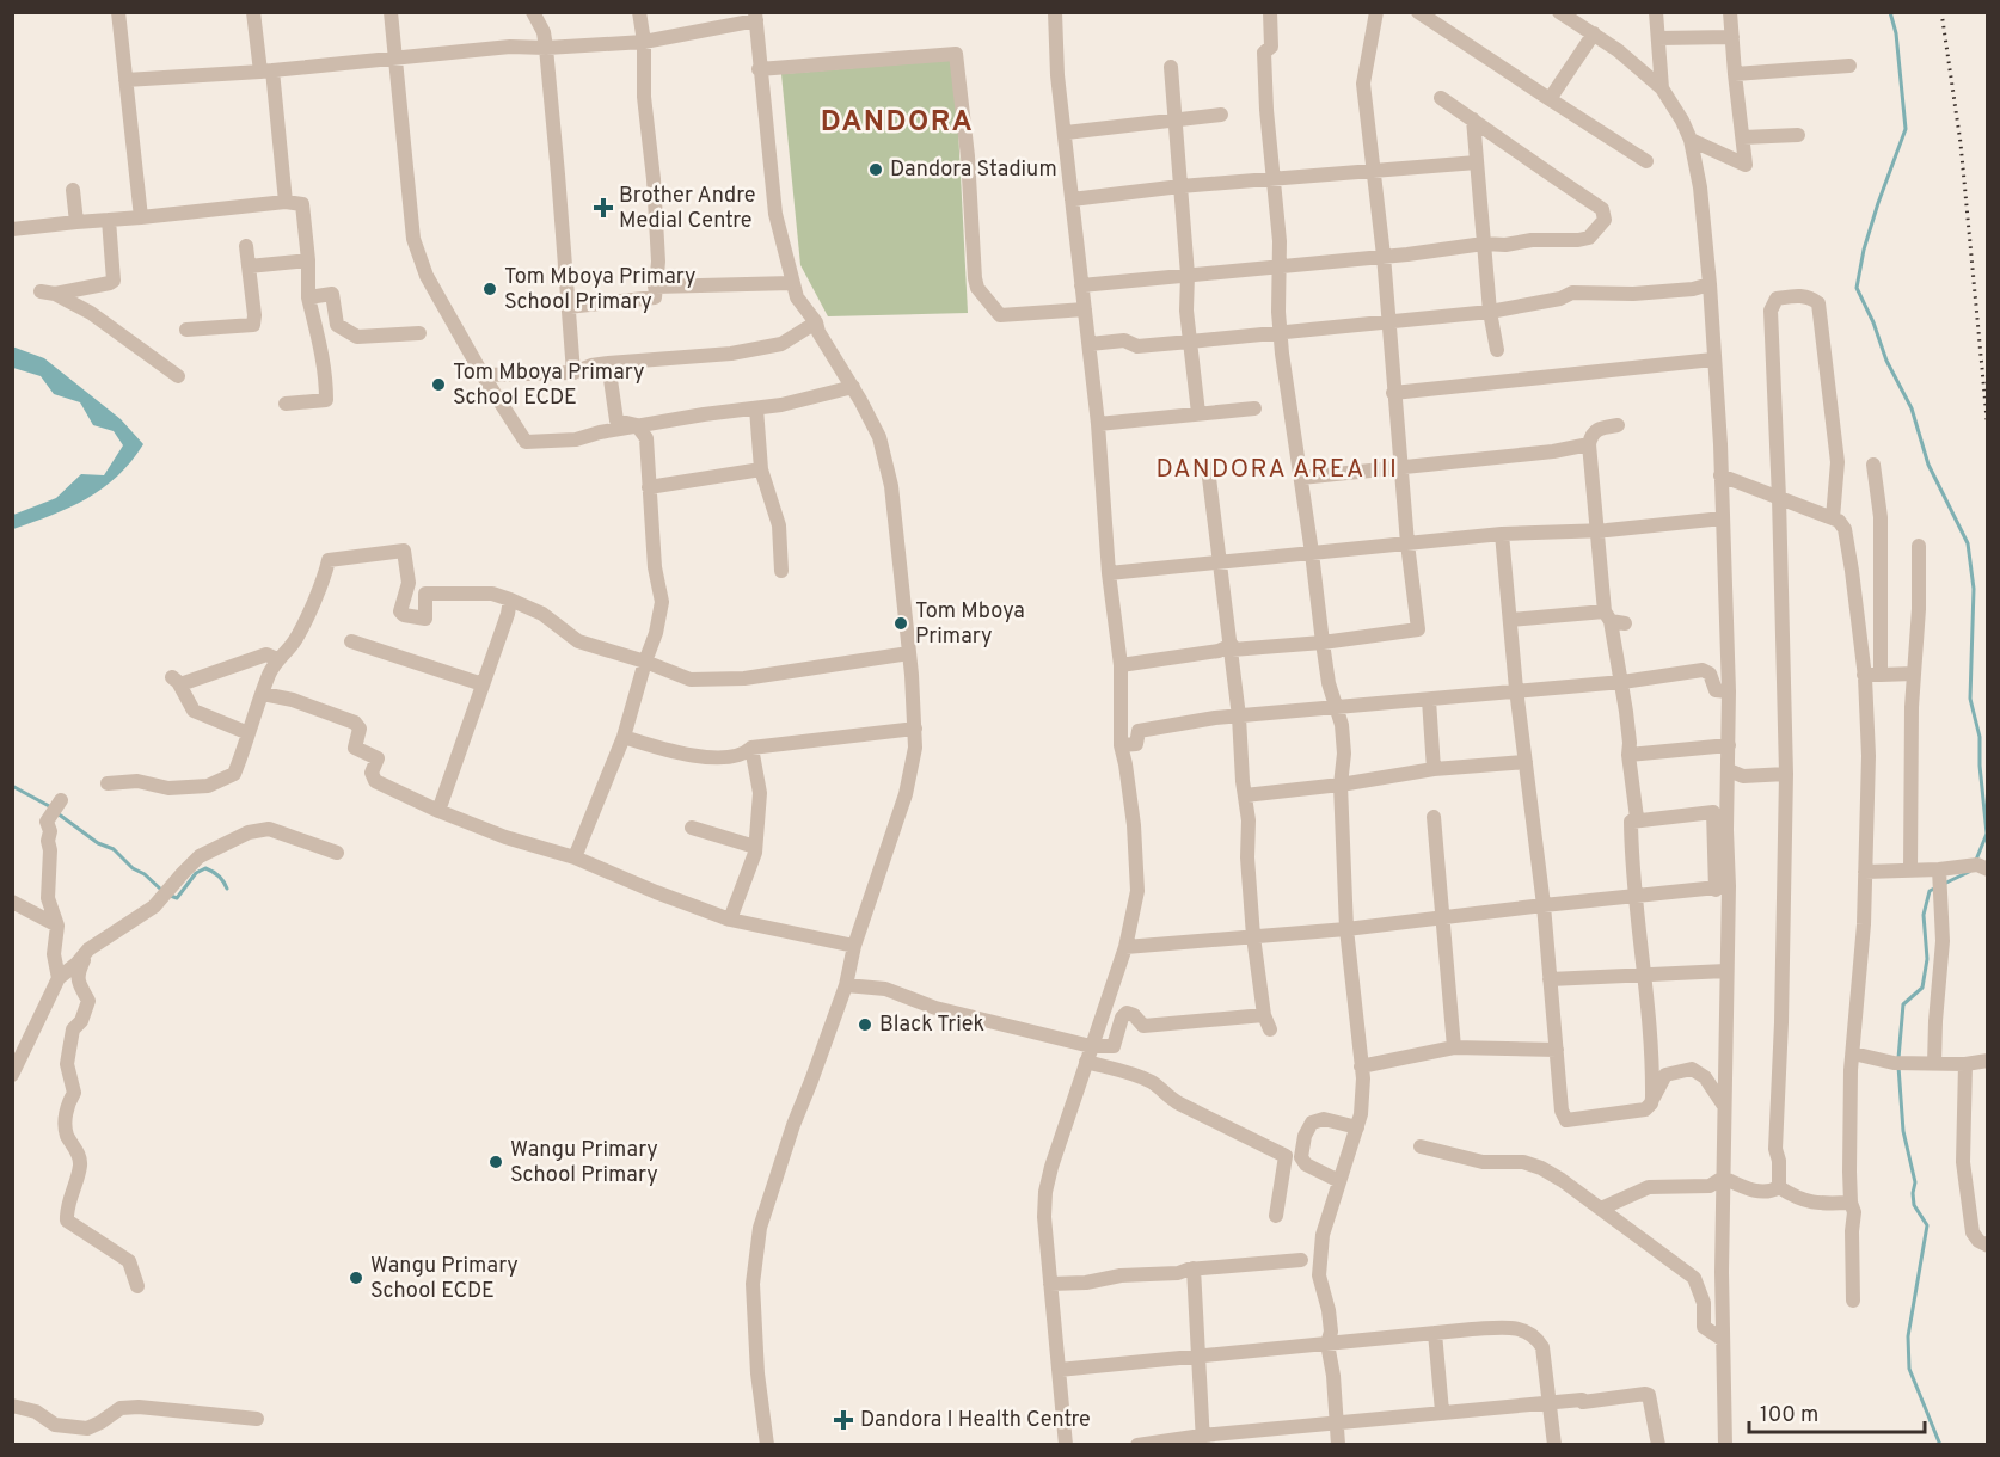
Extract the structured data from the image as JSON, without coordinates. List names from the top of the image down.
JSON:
{
  "districts": ["DANDORA", "DANDORA AREA III"],
  "places": {
    "other": [
      "Dandora Stadium",
      "Tom Mboya Primary School Primary",
      "Tom Mboya Primary School ECDE",
      "Tom Mboya Primary",
      "Black Triek",
      "Wangu Primary School Primary",
      "Wangu Primary School ECDE"
    ],
    "health": ["Brother Andre Medial Centre", "Dandora I Health Centre"]
  },
  "scale_bar": "100 m"
}
